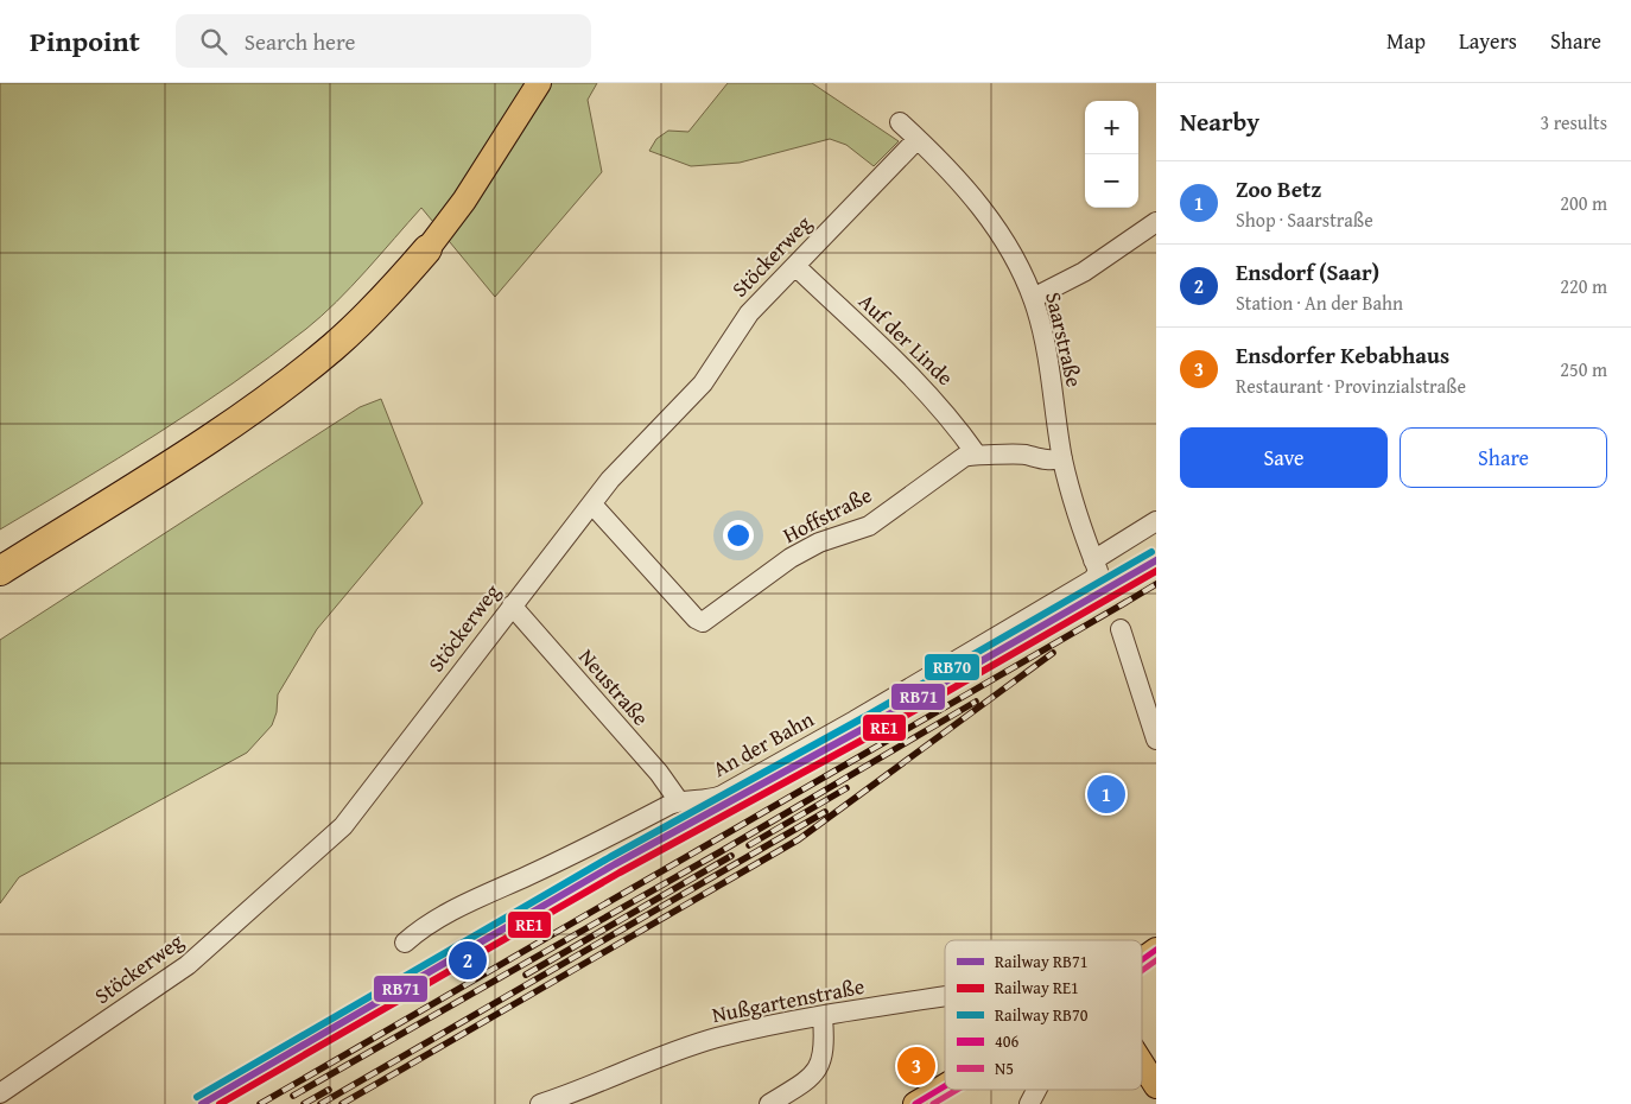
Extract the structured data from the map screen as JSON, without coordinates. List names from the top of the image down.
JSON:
{
  "streets": {
    "street": [
      "Stöckerweg",
      "Auf der Linde",
      "Saarstraße",
      "Hoffstraße",
      "Neustraße",
      "An der Bahn",
      "Nußgartenstraße"
    ]
  },
  "crossings": [
    ["Stöckerweg", "Auf der Linde"],
    ["Stöckerweg", "Saarstraße"],
    ["Stöckerweg", "Hoffstraße"],
    ["Stöckerweg", "Neustraße"],
    ["Auf der Linde", "Hoffstraße"],
    ["Saarstraße", "Hoffstraße"],
    ["Saarstraße", "An der Bahn"],
    ["Neustraße", "An der Bahn"]
  ],
  "lines": [
    "rail line RB70",
    "rail line RB71",
    "rail line RE1",
    "transit line 406",
    "transit line N5"
  ],
  "legend": [
    "Railway RB71",
    "Railway RE1",
    "Railway RB70",
    "406",
    "N5"
  ],
  "page": {
    "header": "Pinpoint",
    "search": "Search here",
    "nav": ["Map", "Layers", "Share"],
    "heading": ["Nearby", "3 results"],
    "map_buttons": ["+", "−"],
    "list": [
      {
        "mark": "1",
        "name": "Zoo Betz",
        "note": "Shop · Saarstraße",
        "value": "200 m"
      },
      {
        "mark": "2",
        "name": "Ensdorf (Saar)",
        "note": "Station · An der Bahn",
        "value": "220 m"
      },
      {
        "mark": "3",
        "name": "Ensdorfer Kebabhaus",
        "note": "Restaurant · Provinzialstraße",
        "value": "250 m"
      }
    ],
    "buttons": ["Save", "Share"],
    "pins": ["1", "2", "3"]
  }
}
